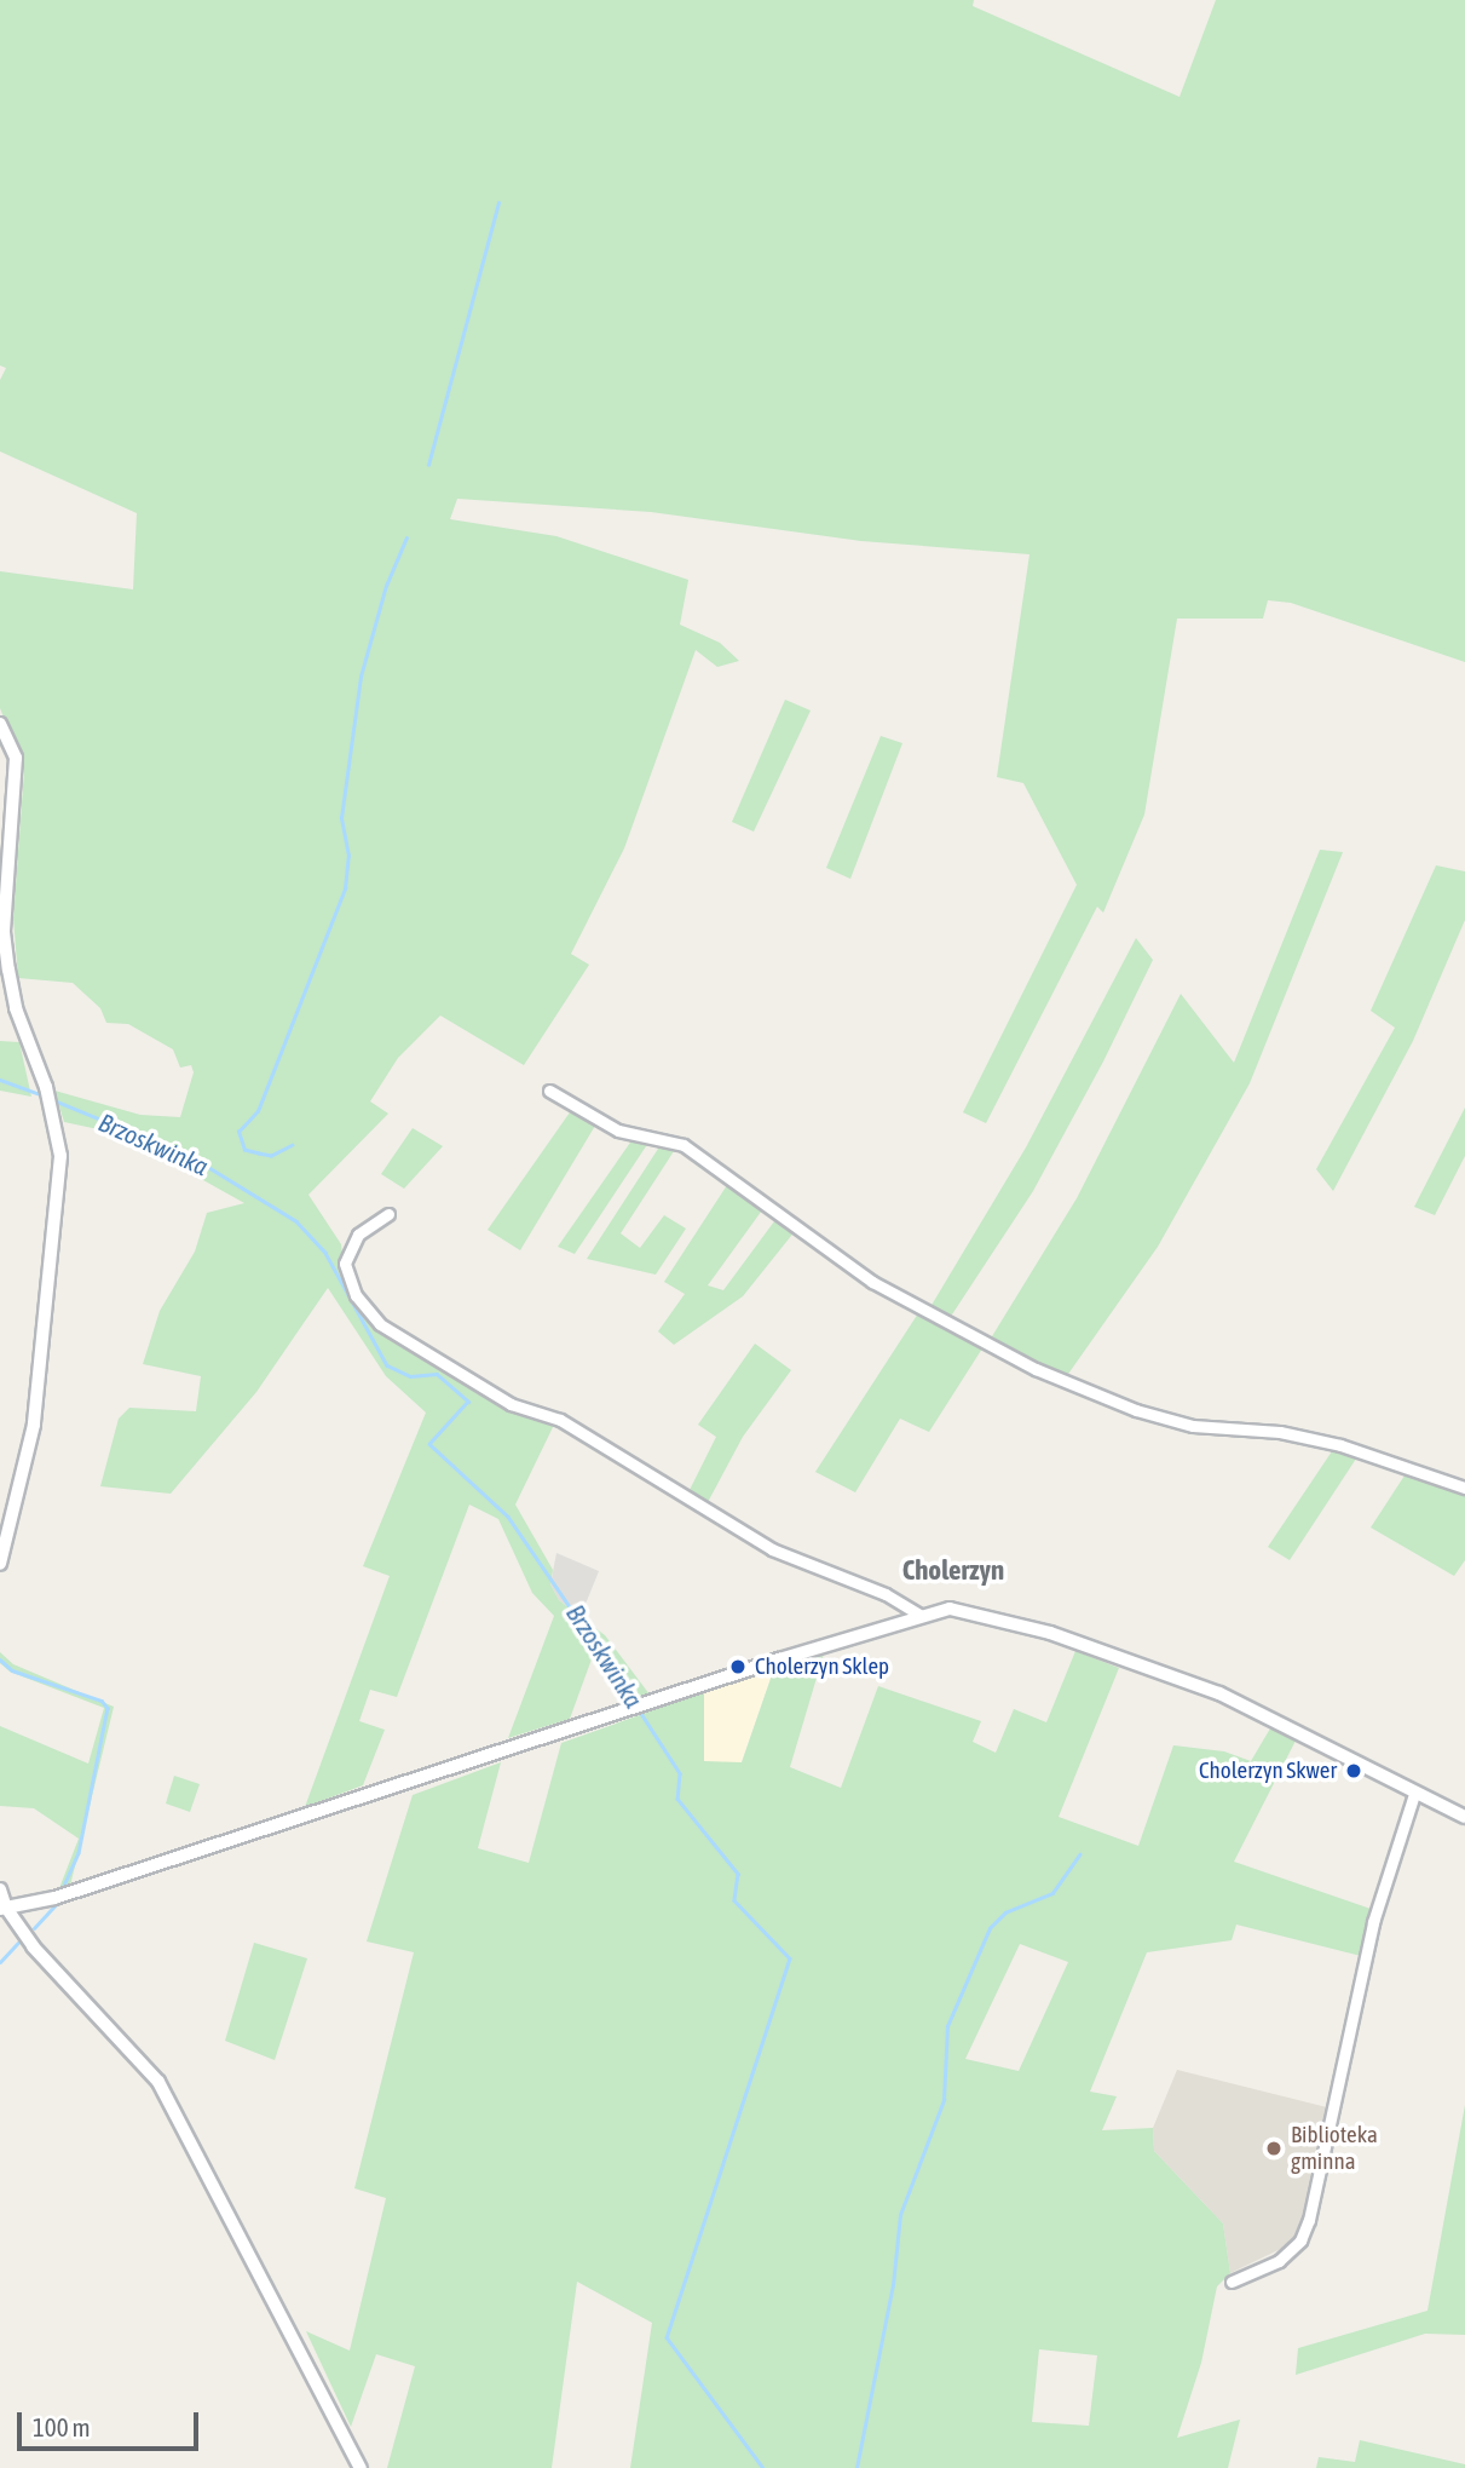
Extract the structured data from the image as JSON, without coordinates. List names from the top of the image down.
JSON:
{
  "districts": ["Cholerzyn"],
  "water": ["Brzoskwinka"],
  "places": ["Cholerzyn Sklep", "Cholerzyn Skwer", "Biblioteka gminna"],
  "scale_bar": "100 m"
}
